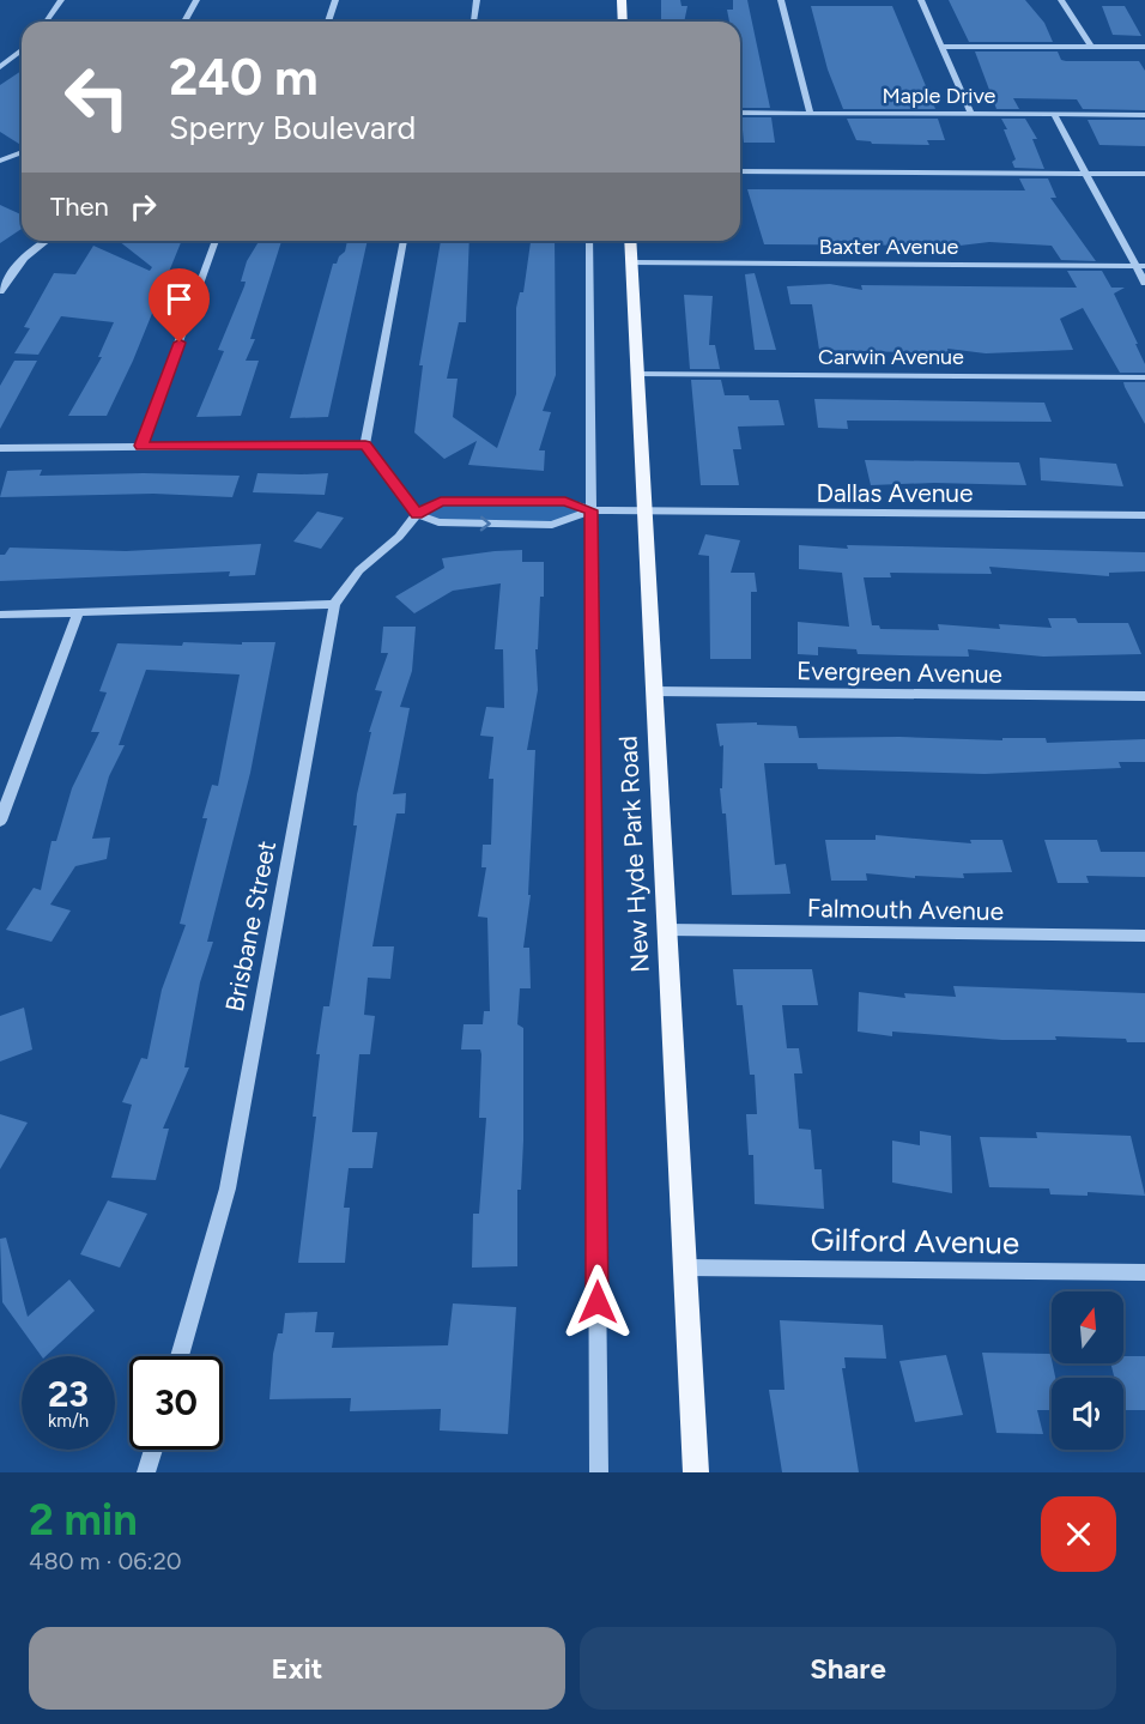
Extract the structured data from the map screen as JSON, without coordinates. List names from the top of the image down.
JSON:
{
  "streets": {
    "main road": ["New Hyde Park Road"],
    "street": [
      "Maple Drive",
      "Baxter Avenue",
      "Carwin Avenue",
      "Dallas Avenue",
      "Evergreen Avenue",
      "Falmouth Avenue",
      "Brisbane Street",
      "Gilford Avenue"
    ]
  },
  "crossings": [
    ["Baxter Avenue", "New Hyde Park Road"],
    ["Carwin Avenue", "New Hyde Park Road"],
    ["Dallas Avenue", "New Hyde Park Road"],
    ["Evergreen Avenue", "New Hyde Park Road"],
    ["New Hyde Park Road", "Falmouth Avenue"],
    ["New Hyde Park Road", "Gilford Avenue"]
  ],
  "north": "top",
  "page": {
    "turn": ["240 m", "Sperry Boulevard"],
    "then": "Then",
    "speed": "23 km/h",
    "limit": "30",
    "heading": ["2 min", "480 m · 06:20"],
    "buttons": ["Exit", "Share"]
  }
}
